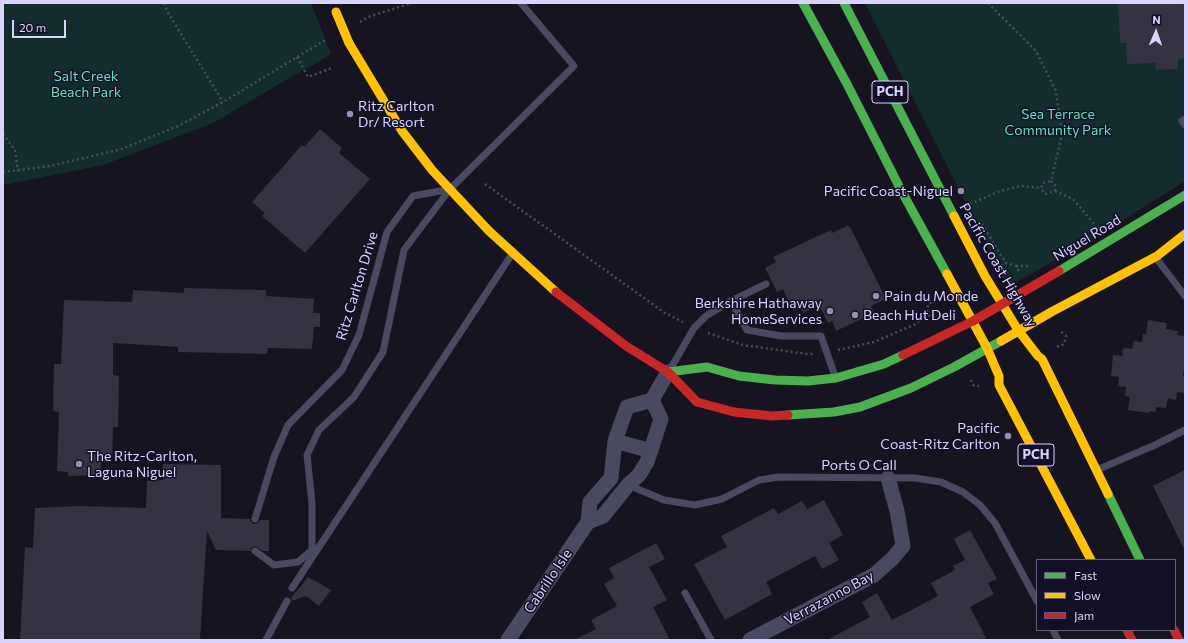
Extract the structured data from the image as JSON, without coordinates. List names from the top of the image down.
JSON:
{
  "streets": {
    "main road": ["PCH", "Niguel Road", "Pacific Coast Highway"],
    "street": ["Cabrillo Isle", "Verrazanno Bay"],
    "lane": ["Ritz Carlton Drive", "Ports O Call"]
  },
  "crossings": [
    ["PCH", "Niguel Road"],
    ["Niguel Road", "Pacific Coast Highway"],
    ["Ports O Call", "Cabrillo Isle"],
    ["Ports O Call", "Verrazanno Bay"]
  ],
  "parks": ["Salt Creek Beach Park", "Sea Terrace Community Park"],
  "places": [
    "Ritz Carlton Dr/ Resort",
    "Pacific Coast-Niguel",
    "Pain du Monde",
    "Berkshire Hathaway HomeServices",
    "Beach Hut Deli",
    "Pacific Coast-Ritz Carlton",
    "The Ritz-Carlton, Laguna Niguel"
  ],
  "legend": ["Fast", "Slow", "Jam"],
  "scale_bar": "20 m",
  "north": "top"
}
